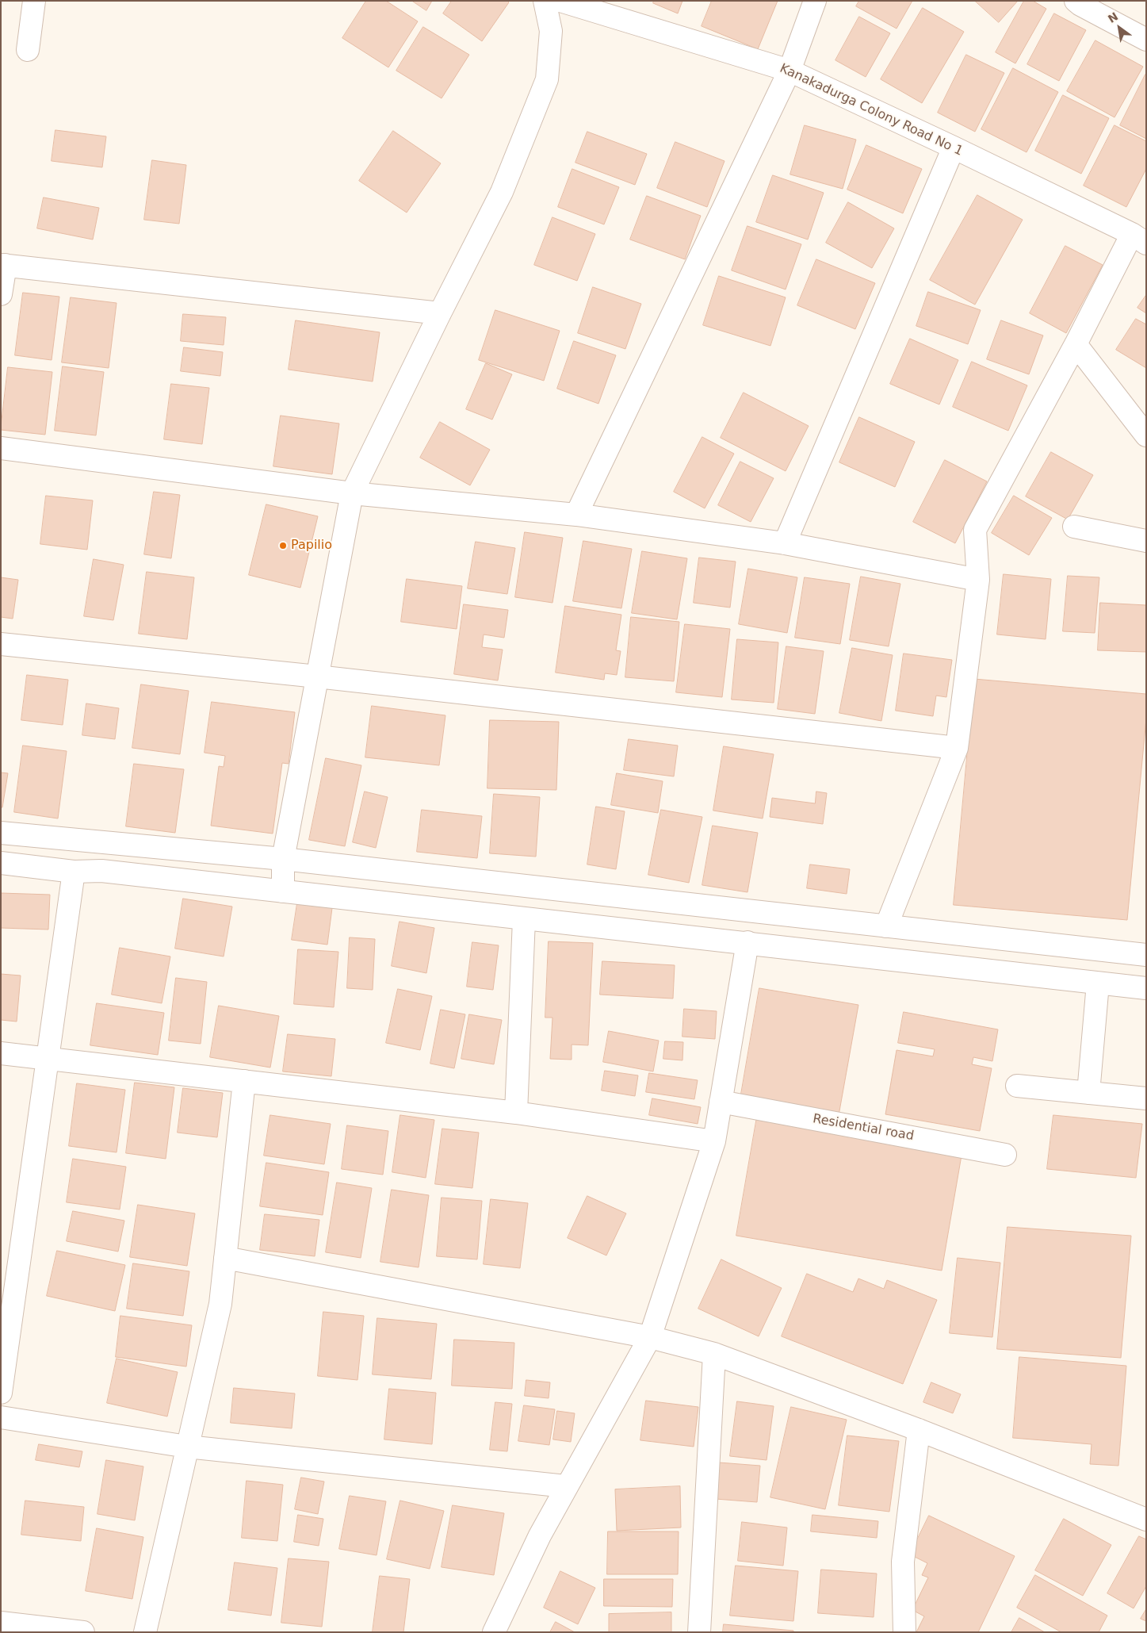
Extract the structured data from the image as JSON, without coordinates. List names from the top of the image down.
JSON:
{
  "streets": {
    "street": ["Kanakadurga Colony Road No 1", "Residential road"]
  },
  "places": ["Papilio"],
  "north": "top left"
}
